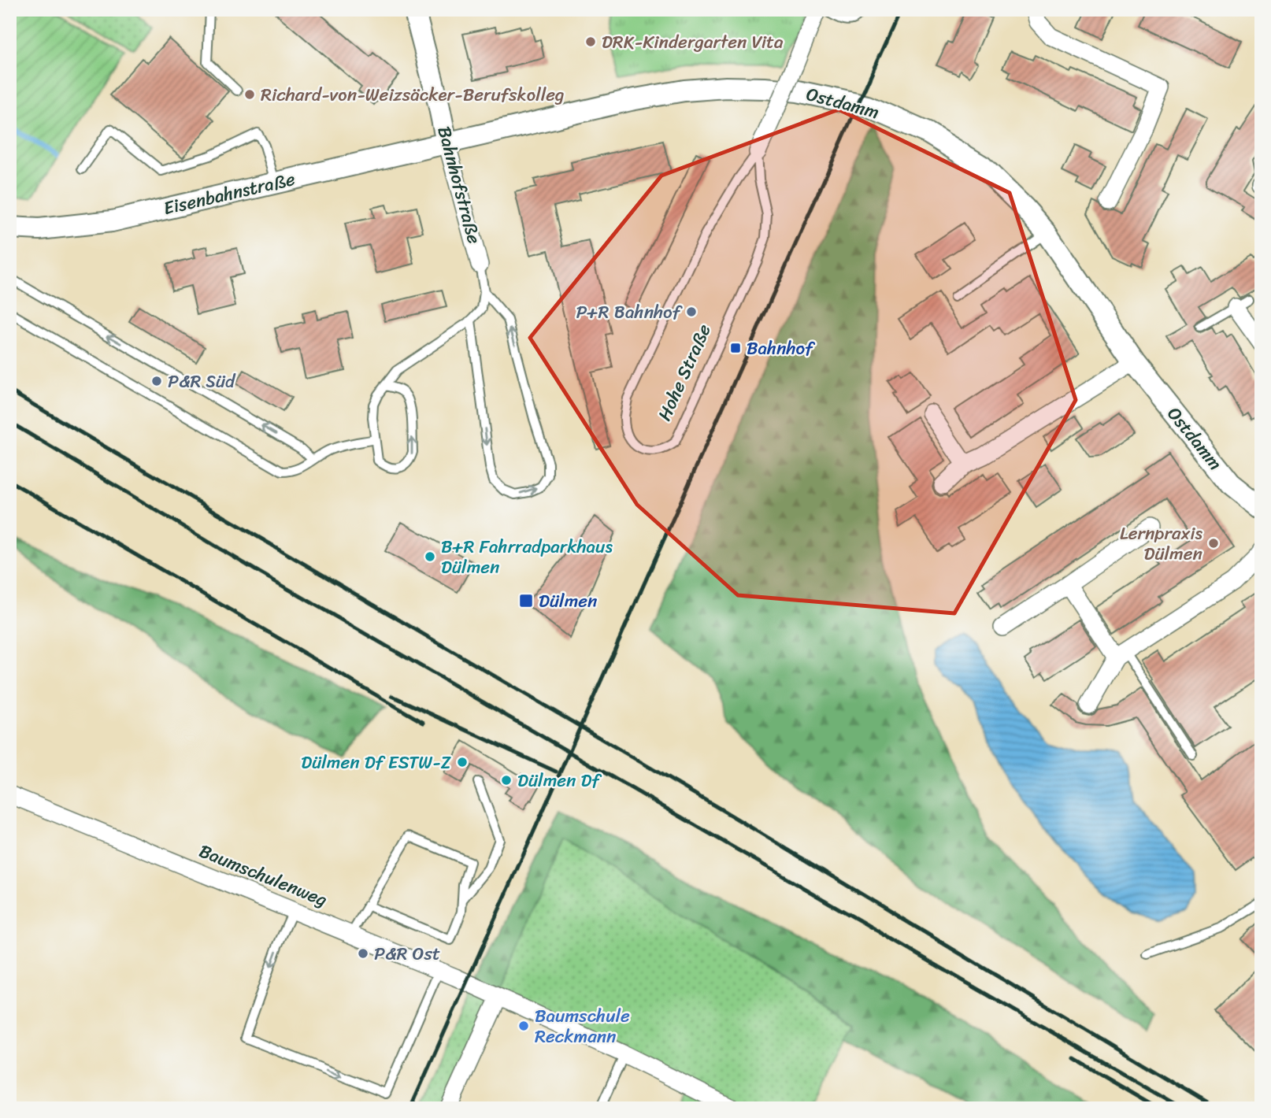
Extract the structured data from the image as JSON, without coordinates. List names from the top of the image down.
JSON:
{
  "streets": {
    "street": [
      "Ostdamm",
      "Bahnhofstraße",
      "Eisenbahnstraße",
      "Hohe Straße",
      "Baumschulenweg"
    ]
  },
  "crossings": [
    ["Ostdamm", "Bahnhofstraße"],
    ["Ostdamm", "Eisenbahnstraße"],
    ["Bahnhofstraße", "Eisenbahnstraße"]
  ],
  "places": {
    "other": [
      "DRK-Kindergarten Vita",
      "Richard-von-Weizsäcker-Berufskolleg",
      "P+R Bahnhof",
      "P&R Süd",
      "Lernpraxis Dülmen",
      "B+R Fahrradparkhaus Dülmen",
      "Dülmen Df ESTW-Z",
      "Dülmen Df",
      "P&R Ost",
      "Baumschule Reckmann"
    ],
    "transit": ["Bahnhof", "Dülmen"]
  }
}
